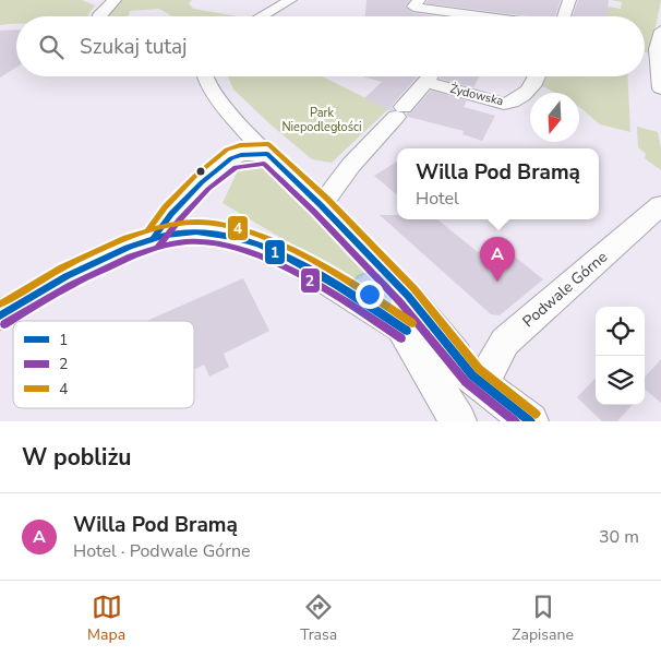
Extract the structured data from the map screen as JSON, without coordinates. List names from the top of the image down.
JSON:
{
  "streets": {
    "street": ["Żydowska", "Podwale Górne"]
  },
  "parks": ["Park Niepodległości"],
  "lines": ["transit line 4", "transit line 1", "transit line 2"],
  "legend": ["1", "2", "4"],
  "north": "bottom",
  "page": {
    "search": "Szukaj tutaj",
    "popup": ["Willa Pod Bramą", "Hotel"],
    "pins": "A",
    "heading": "W pobliżu",
    "list": [
      {
        "mark": "A",
        "name": "Willa Pod Bramą",
        "note": "Hotel · Podwale Górne",
        "value": "30 m"
      }
    ],
    "nav": ["Mapa", "Trasa", "Zapisane"]
  }
}
